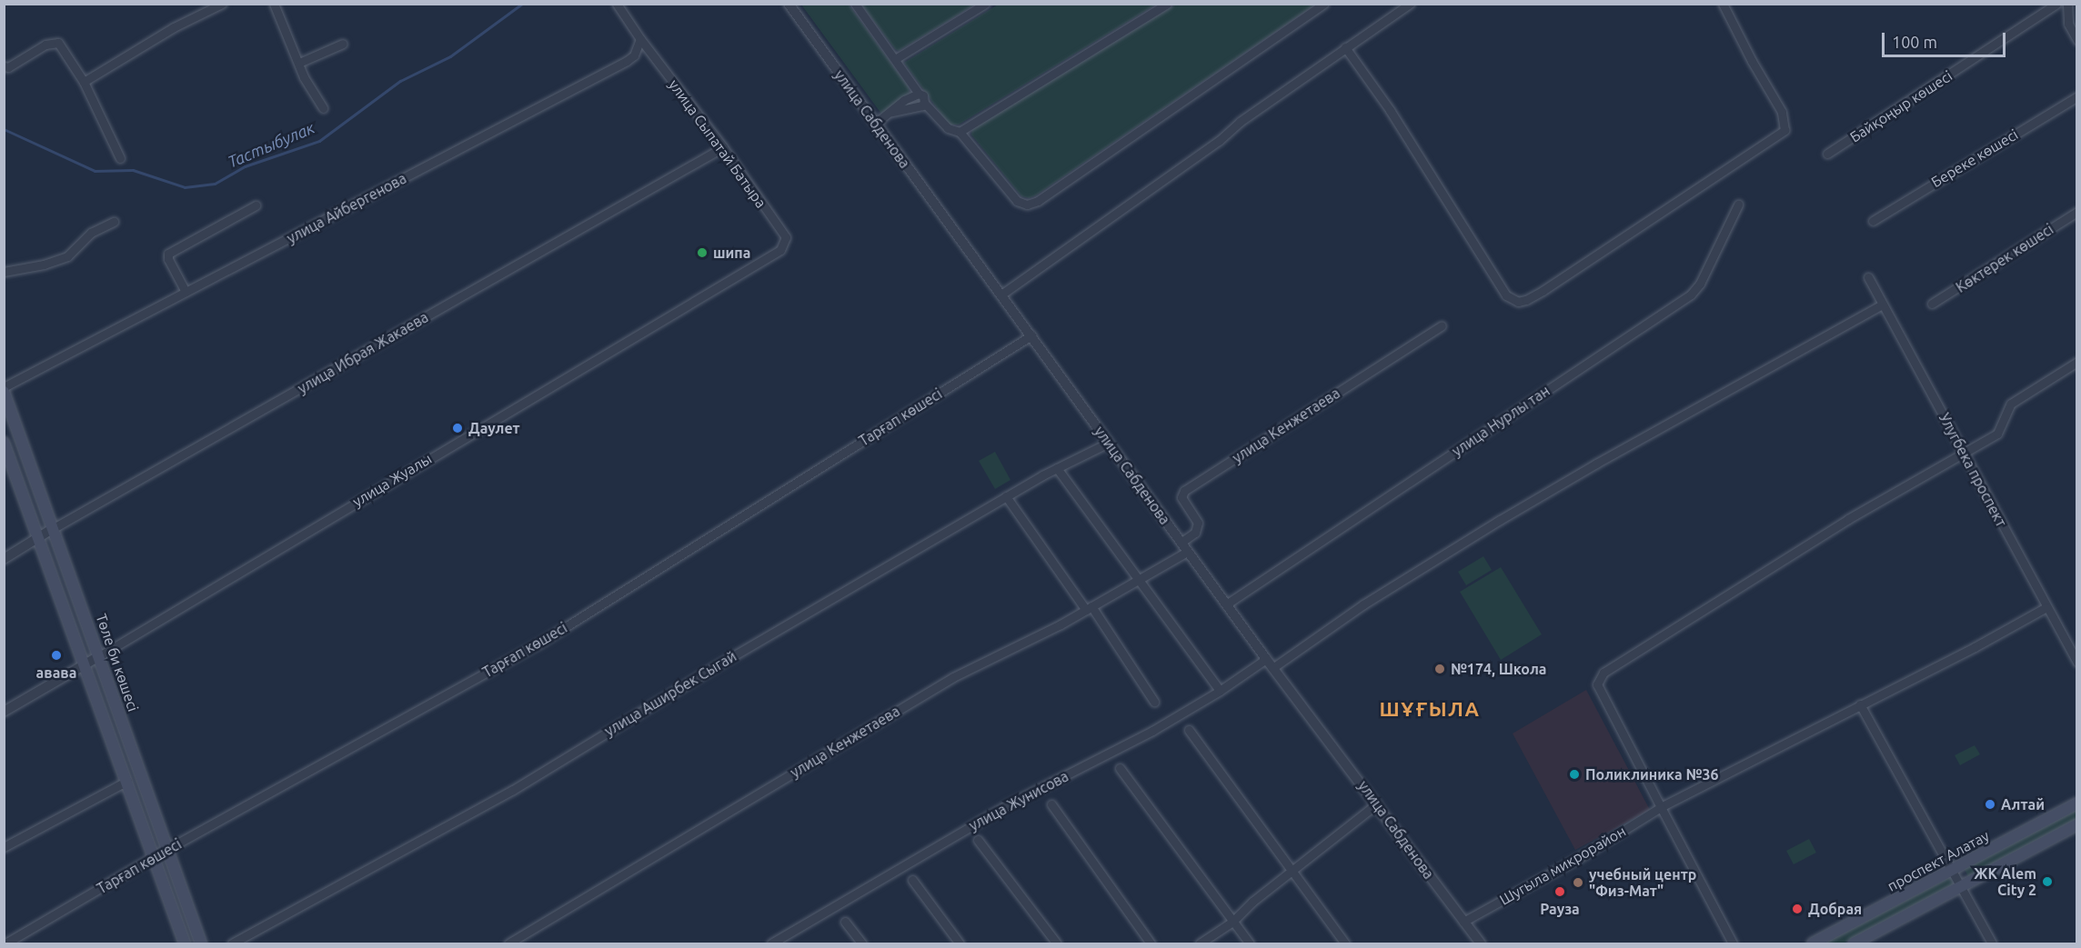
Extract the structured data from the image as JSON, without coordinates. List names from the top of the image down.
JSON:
{
  "streets": {
    "main road": ["Төле би көшесі", "проспект Алатау"],
    "street": [
      "Байқоңыр көшесі",
      "улица Сабденова",
      "улица Сыпатай Батыра",
      "Береке көшесі",
      "улица Айбергенова",
      "Көктерек көшесі",
      "улица Ибрая Жакаева",
      "Тарғап көшесі",
      "улица Нурлы тан",
      "улица Кенжетаева",
      "Улугбека проспект",
      "улица Жуалы",
      "улица Аширбек Сыгай",
      "улица Жунисова",
      "Шугыла микрорайон"
    ]
  },
  "crossings": [
    ["улица Сабденова", "Тарғап көшесі"],
    ["улица Сабденова", "улица Нурлы тан"],
    ["улица Сабденова", "улица Кенжетаева"],
    ["улица Сабденова", "улица Аширбек Сыгай"],
    ["улица Сабденова", "улица Жунисова"],
    ["улица Сабденова", "Шугыла микрорайон"],
    ["улица Сыпатай Батыра", "улица Айбергенова"],
    ["улица Сыпатай Батыра", "улица Ибрая Жакаева"],
    ["улица Сыпатай Батыра", "улица Жуалы"],
    ["улица Ибрая Жакаева", "Төле би көшесі"],
    ["Тарғап көшесі", "Төле би көшесі"],
    ["Улугбека проспект", "Шугыла микрорайон"],
    ["улица Жуалы", "Төле би көшесі"]
  ],
  "districts": ["ШҰҒЫЛА"],
  "water": ["Тастыбулак"],
  "places": [
    "шипа",
    "Даулет",
    "авава",
    "№174, Школа",
    "Поликлиника №36",
    "Алтай",
    "ЖК Alem City 2",
    "учебный центр \"Физ-Мат\"",
    "Рауза",
    "Добрая"
  ],
  "scale_bar": "100 m"
}
